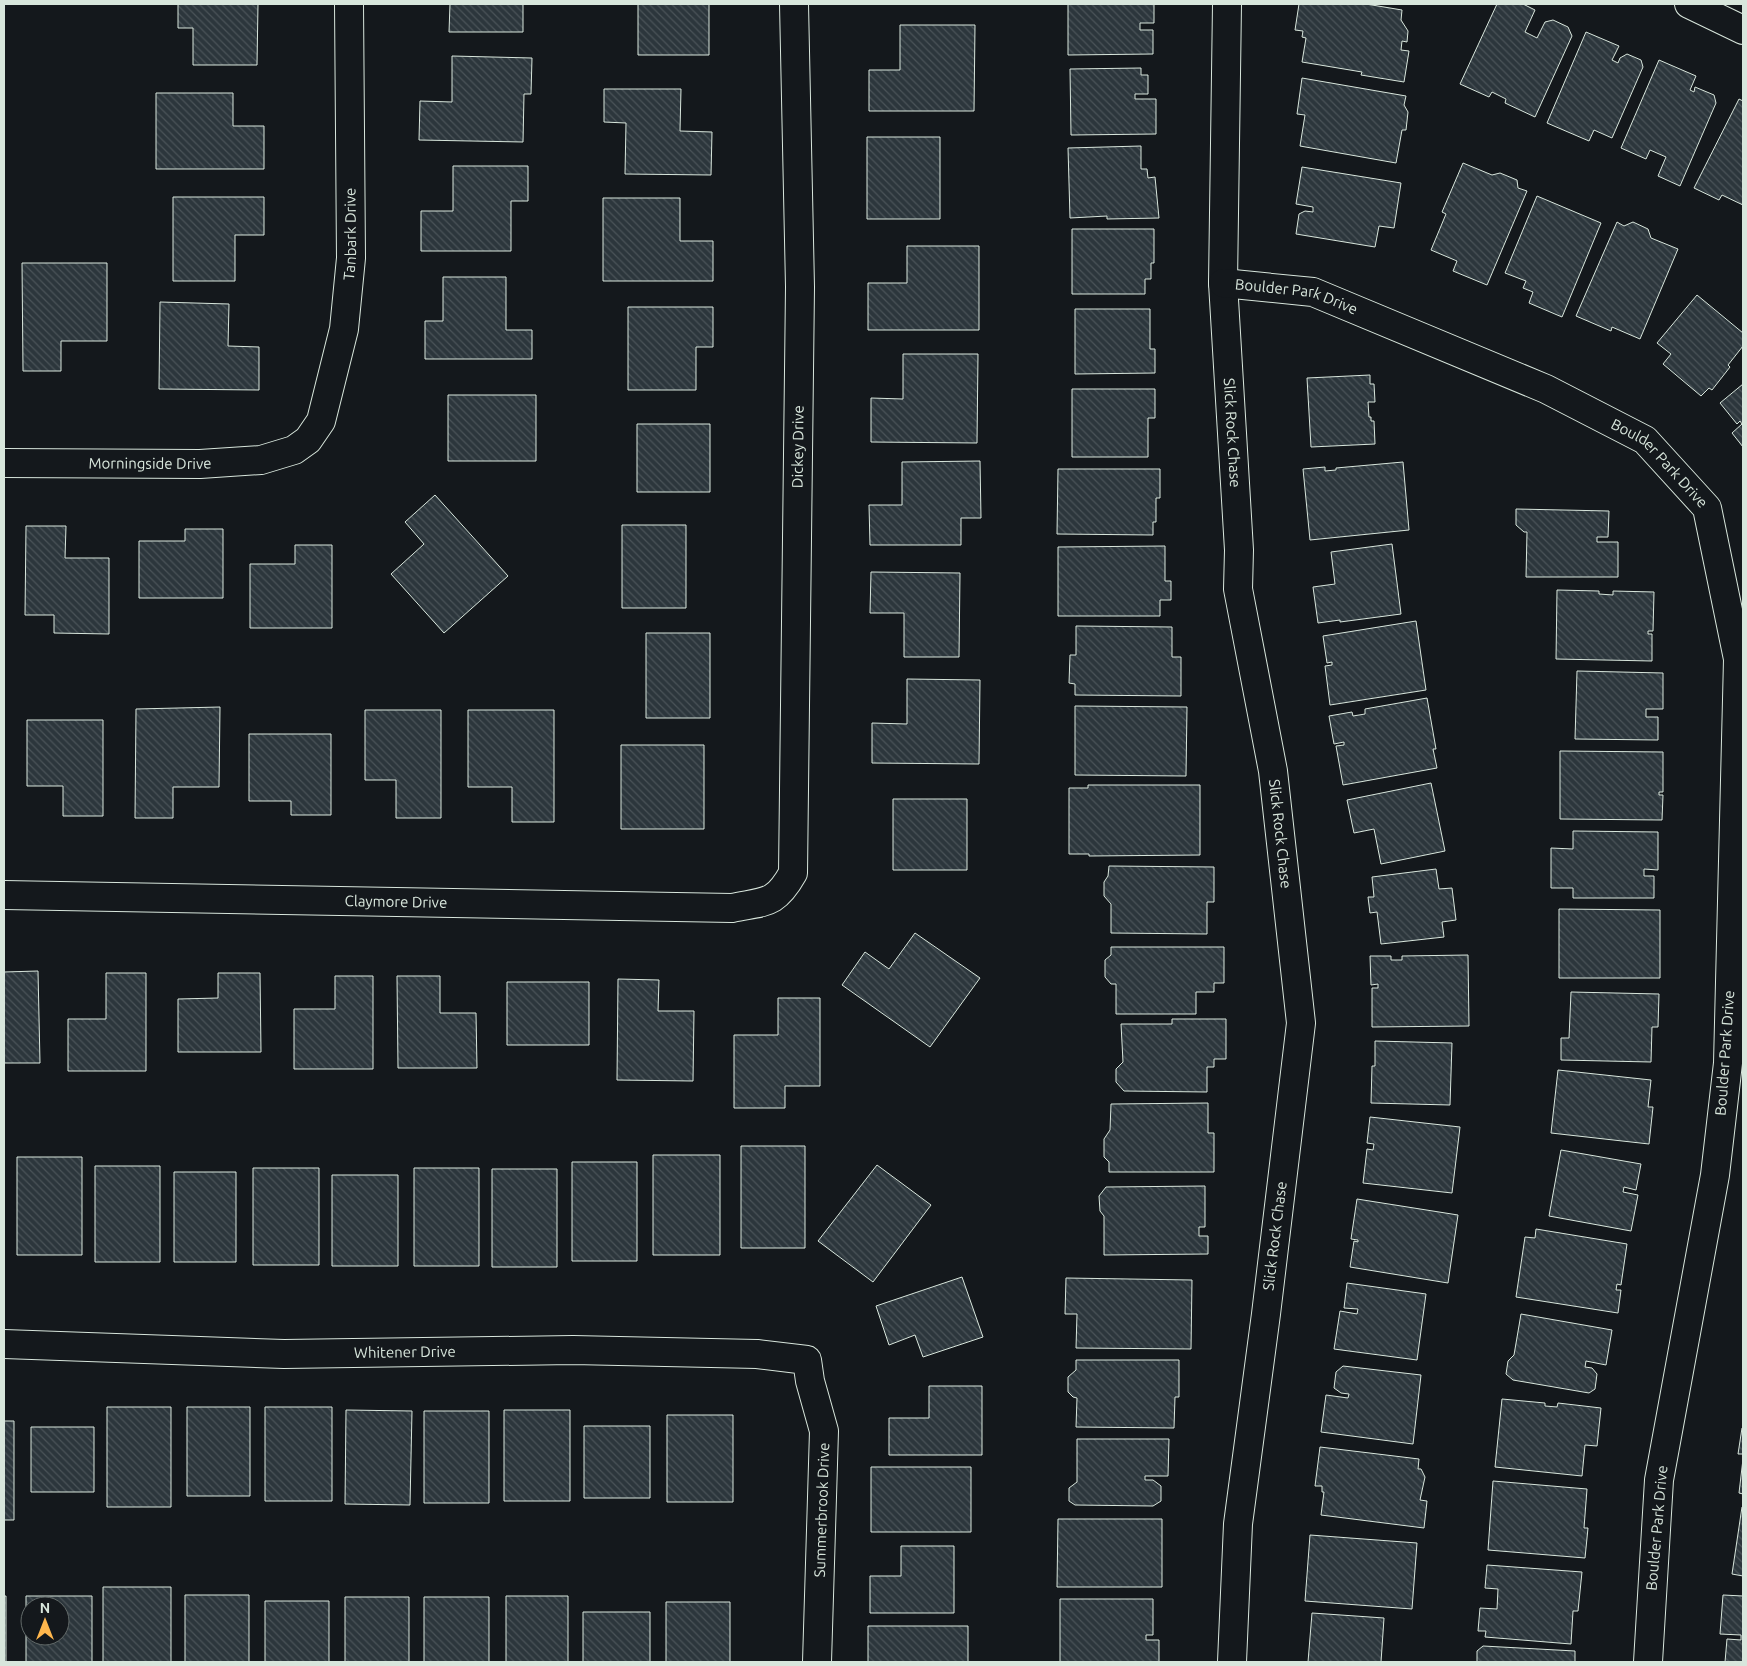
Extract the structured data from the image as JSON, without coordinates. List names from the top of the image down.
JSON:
{
  "streets": {
    "street": [
      "Tanbark Drive",
      "Boulder Park Drive",
      "Slick Rock Chase",
      "Dickey Drive",
      "Morningside Drive",
      "Claymore Drive",
      "Whitener Drive",
      "Summerbrook Drive"
    ]
  },
  "crossings": [
    ["Tanbark Drive", "Morningside Drive"],
    ["Boulder Park Drive", "Slick Rock Chase"],
    ["Dickey Drive", "Claymore Drive"],
    ["Whitener Drive", "Summerbrook Drive"]
  ],
  "north": "top"
}
